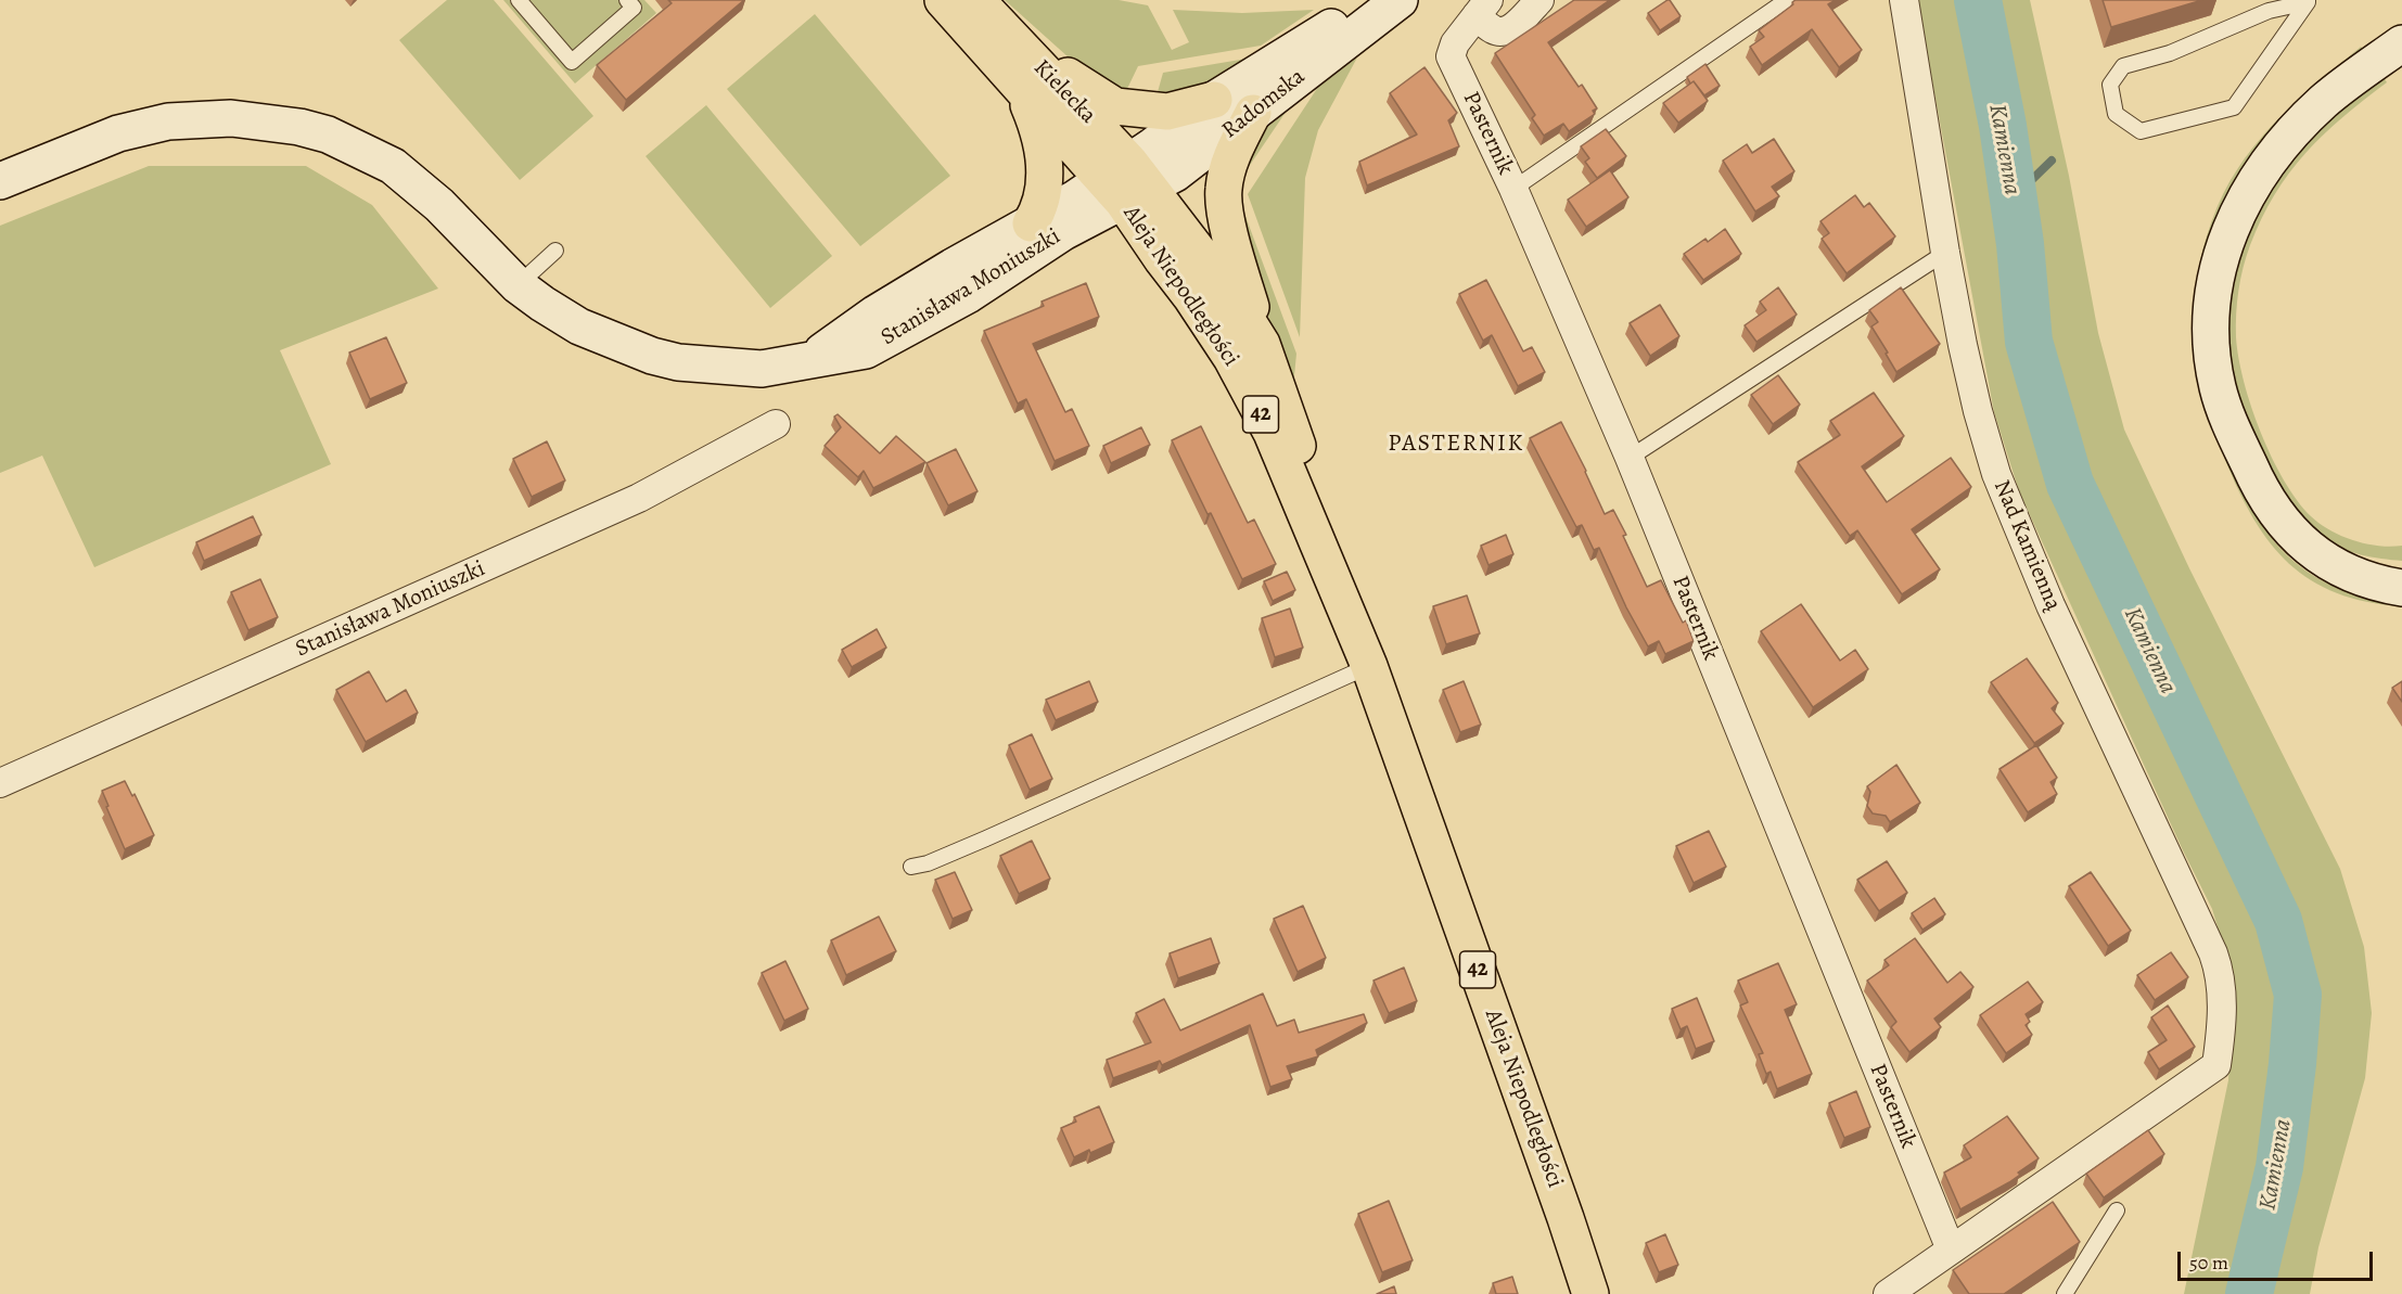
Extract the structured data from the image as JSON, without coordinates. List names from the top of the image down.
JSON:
{
  "streets": {
    "main road": ["Kielecka", "Aleja Niepodległości", "42"],
    "street": [
      "Radomska",
      "Pasternik",
      "Stanisława Moniuszki",
      "Nad Kamienną"
    ]
  },
  "crossings": [
    ["Kielecka", "Radomska"],
    ["Kielecka", "Aleja Niepodległości"],
    ["Kielecka", "Stanisława Moniuszki"],
    ["Radomska", "Aleja Niepodległości"],
    ["Radomska", "Stanisława Moniuszki"],
    ["Pasternik", "Nad Kamienną"],
    ["Aleja Niepodległości", "Stanisława Moniuszki"]
  ],
  "districts": ["PASTERNIK"],
  "water": ["Kamienna"],
  "scale_bar": "50 m"
}
